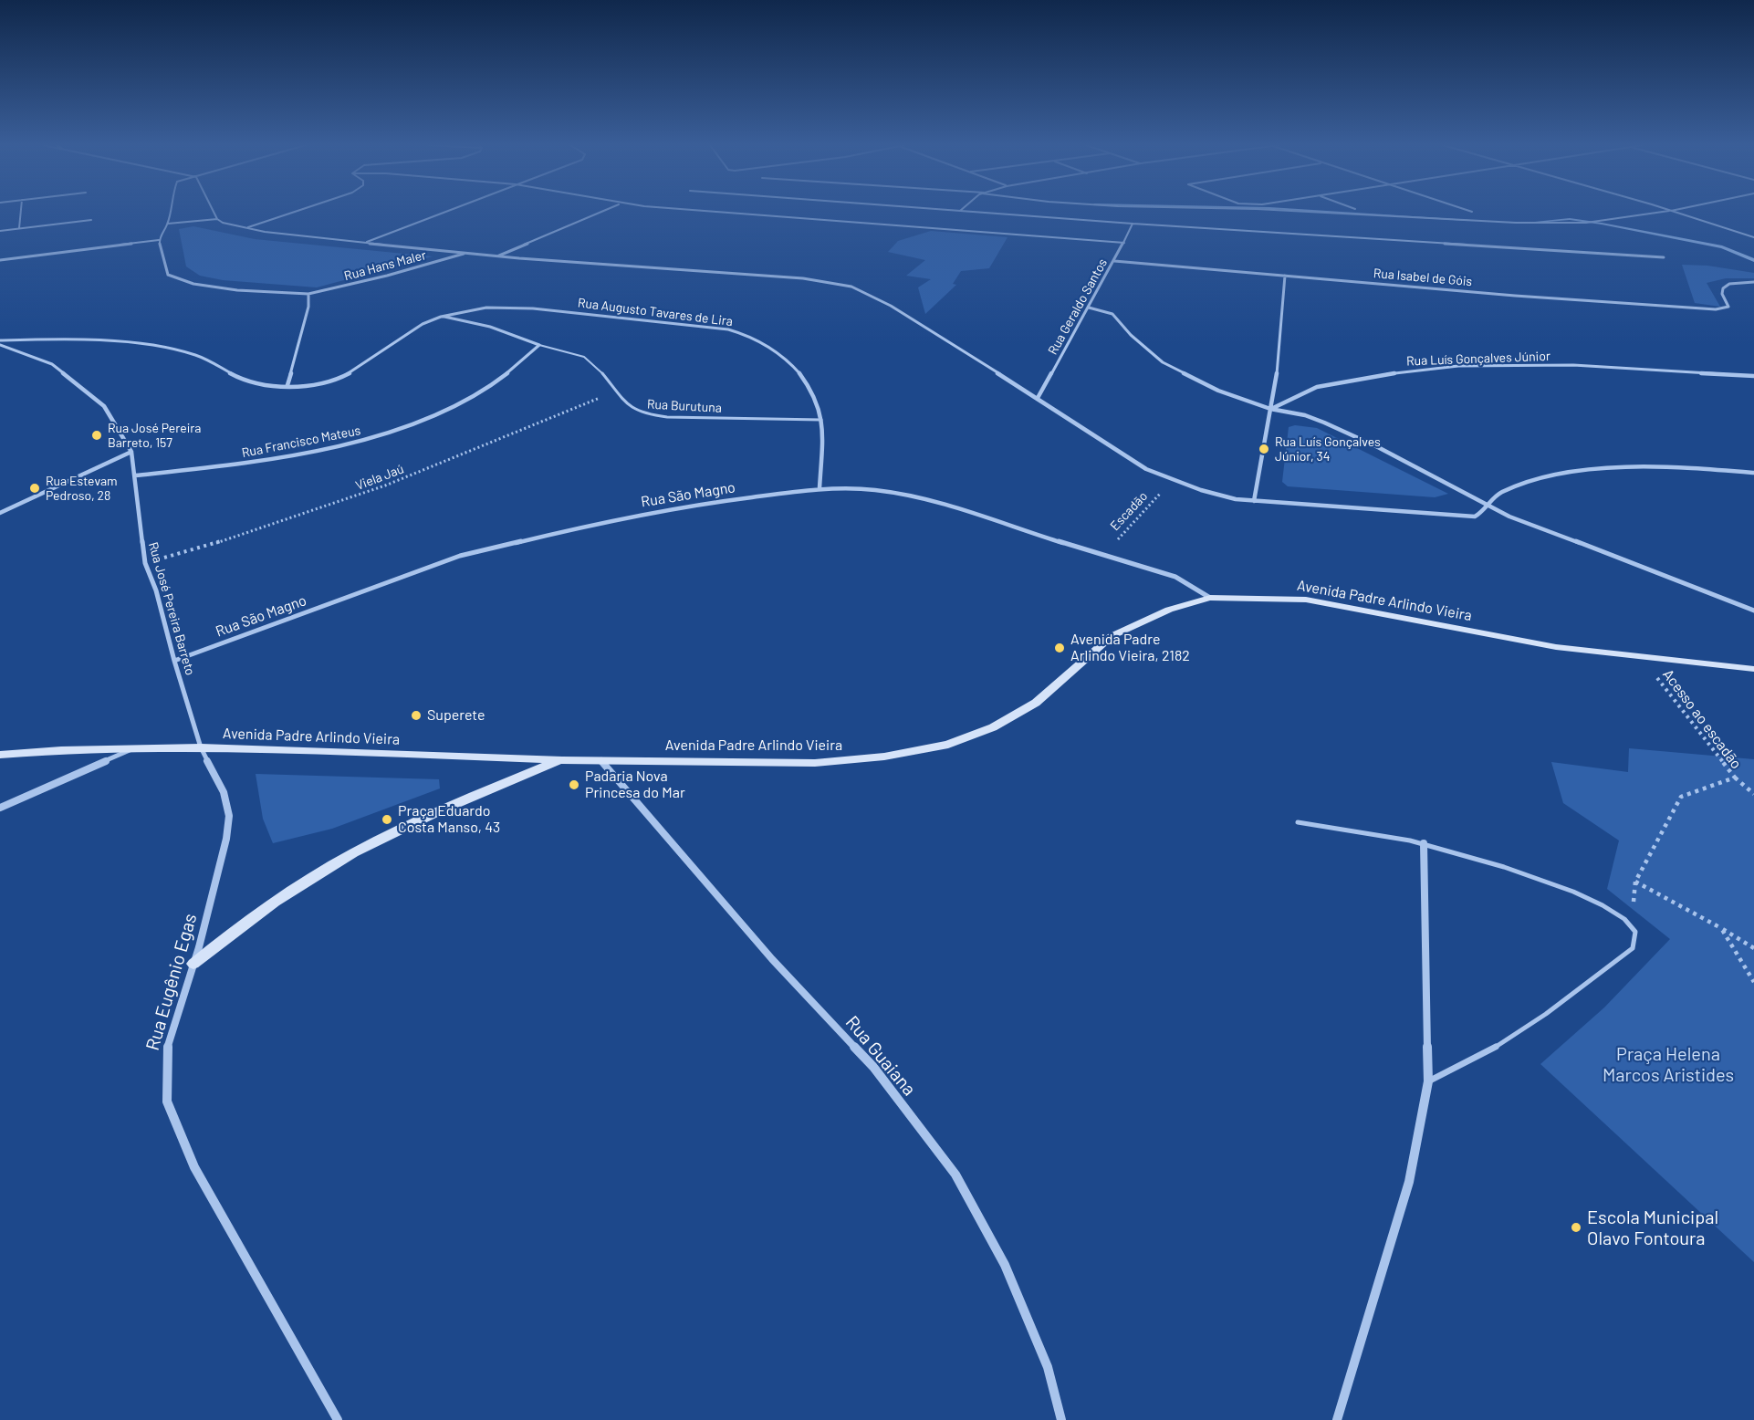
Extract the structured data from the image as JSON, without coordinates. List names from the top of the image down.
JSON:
{
  "streets": {
    "main road": ["Avenida Padre Arlindo Vieira"],
    "street": [
      "Rua Hans Maler",
      "Rua Isabel de Góis",
      "Rua Geraldo Santos",
      "Rua Augusto Tavares de Lira",
      "Rua Luís Gonçalves Júnior",
      "Rua Francisco Mateus",
      "Rua São Magno",
      "Rua José Pereira Barreto",
      "Rua Eugênio Egas",
      "Rua Guaiana"
    ],
    "lane": ["Rua Burutuna"],
    "path": ["Viela Jaú", "Escadão", "Acesso ao escadão"]
  },
  "crossings": [
    ["Rua Isabel de Góis", "Rua Geraldo Santos"],
    ["Rua Augusto Tavares de Lira", "Rua Burutuna"],
    ["Rua Augusto Tavares de Lira", "Rua São Magno"],
    ["Rua Burutuna", "Rua Francisco Mateus"],
    ["Rua Burutuna", "Viela Jaú"],
    ["Rua Francisco Mateus", "Rua José Pereira Barreto"],
    ["Viela Jaú", "Rua José Pereira Barreto"],
    ["Rua São Magno", "Escadão"],
    ["Rua São Magno", "Avenida Padre Arlindo Vieira"],
    ["Rua São Magno", "Rua José Pereira Barreto"],
    ["Avenida Padre Arlindo Vieira", "Rua José Pereira Barreto"],
    ["Avenida Padre Arlindo Vieira", "Acesso ao escadão"],
    ["Avenida Padre Arlindo Vieira", "Rua Eugênio Egas"],
    ["Avenida Padre Arlindo Vieira", "Rua Guaiana"],
    ["Rua José Pereira Barreto", "Rua Eugênio Egas"]
  ],
  "parks": ["Praça Helena Marcos Aristides"],
  "places": [
    "Rua José Pereira Barreto, 157",
    "Rua Luís Gonçalves Júnior, 34",
    "Rua Estevam Pedroso, 28",
    "Avenida Padre Arlindo Vieira, 2182",
    "Superete",
    "Padaria Nova Princesa do Mar",
    "Praça Eduardo Costa Manso, 43",
    "Escola Municipal Olavo Fontoura"
  ]
}
